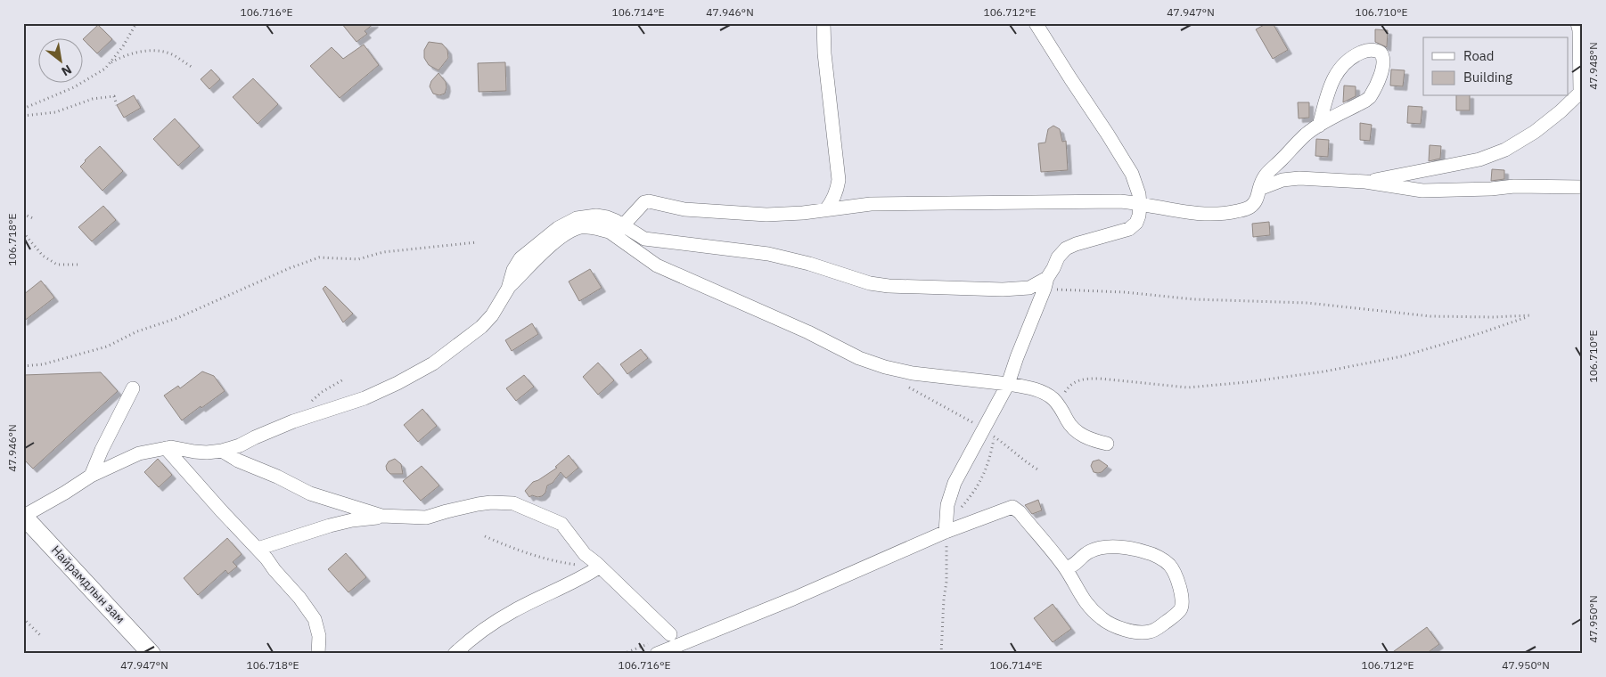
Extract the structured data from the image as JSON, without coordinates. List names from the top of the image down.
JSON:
{
  "streets": {
    "main road": ["Найрамдлын зам"]
  },
  "legend": ["Road", "Building"],
  "north": "bottom right",
  "coordinates": [
    "106.716°E",
    "106.714°E",
    "47.946°N",
    "106.712°E",
    "47.947°N",
    "106.710°E",
    "47.948°N",
    "106.718°E",
    "47.950°N"
  ]
}
